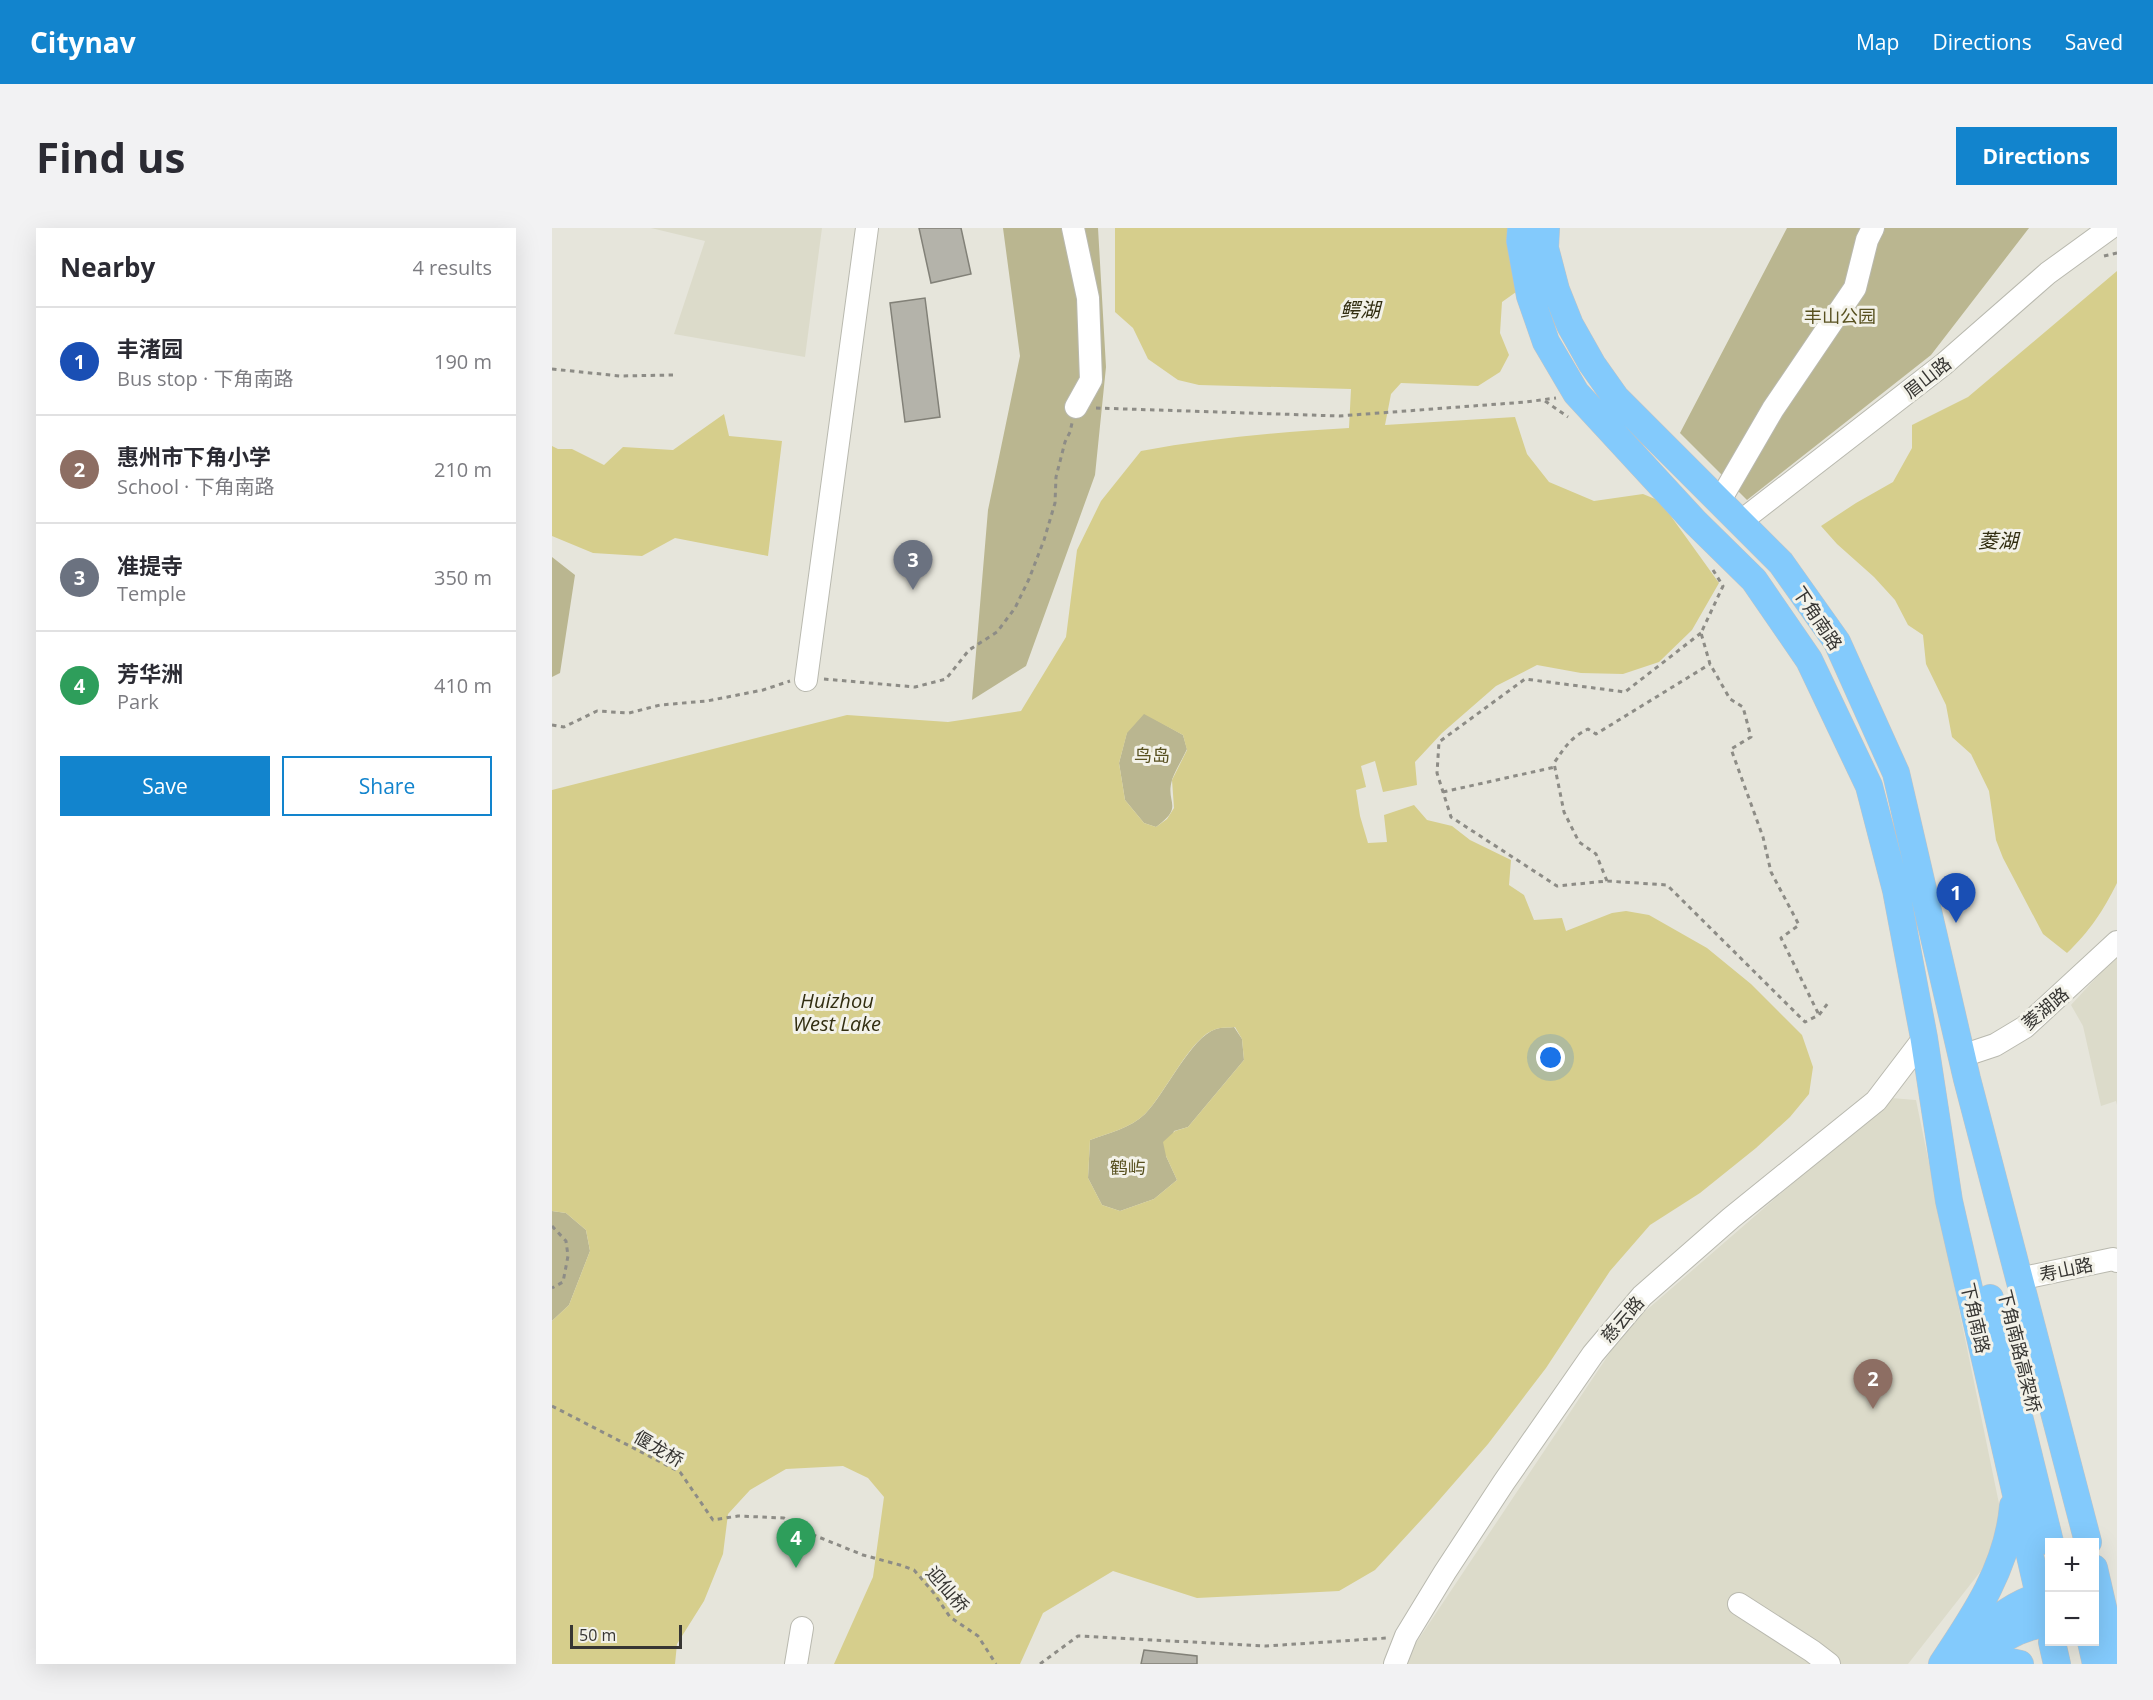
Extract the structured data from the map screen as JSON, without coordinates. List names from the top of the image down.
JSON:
{
  "streets": {
    "main road": ["下角南路", "下角南路高架桥"],
    "street": [
      "眉山路",
      "菱湖路",
      "寿山路",
      "慈云路"
    ],
    "path": ["偃龙桥", "迎仙桥"]
  },
  "crossings": [
    ["眉山路", "下角南路"],
    ["下角南路", "菱湖路"],
    ["下角南路", "寿山路"],
    ["下角南路", "慈云路"],
    ["下角南路", "下角南路高架桥"],
    ["偃龙桥", "迎仙桥"]
  ],
  "water": ["鳄湖", "菱湖", "Huizhou West Lake"],
  "parks": ["丰山公园", "鸟岛", "鹤屿"],
  "scale_bar": "50 m",
  "page": {
    "header": "Citynav",
    "nav": ["Map", "Directions", "Saved"],
    "buttons": [
      "Directions",
      ["Save", "Share"]
    ],
    "title": "Find us",
    "heading": ["Nearby", "4 results"],
    "list": [
      {
        "mark": "1",
        "name": "丰渚园",
        "note": "Bus stop · 下角南路",
        "value": "190 m"
      },
      {
        "mark": "2",
        "name": "惠州市下角小学",
        "note": "School · 下角南路",
        "value": "210 m"
      },
      {
        "mark": "3",
        "name": "准提寺",
        "note": "Temple",
        "value": "350 m"
      },
      {
        "mark": "4",
        "name": "芳华洲",
        "note": "Park",
        "value": "410 m"
      }
    ],
    "pins": [
      "3",
      "1",
      "2",
      "4"
    ],
    "map_buttons": ["+", "−"],
    "scale": "50 m"
  }
}
